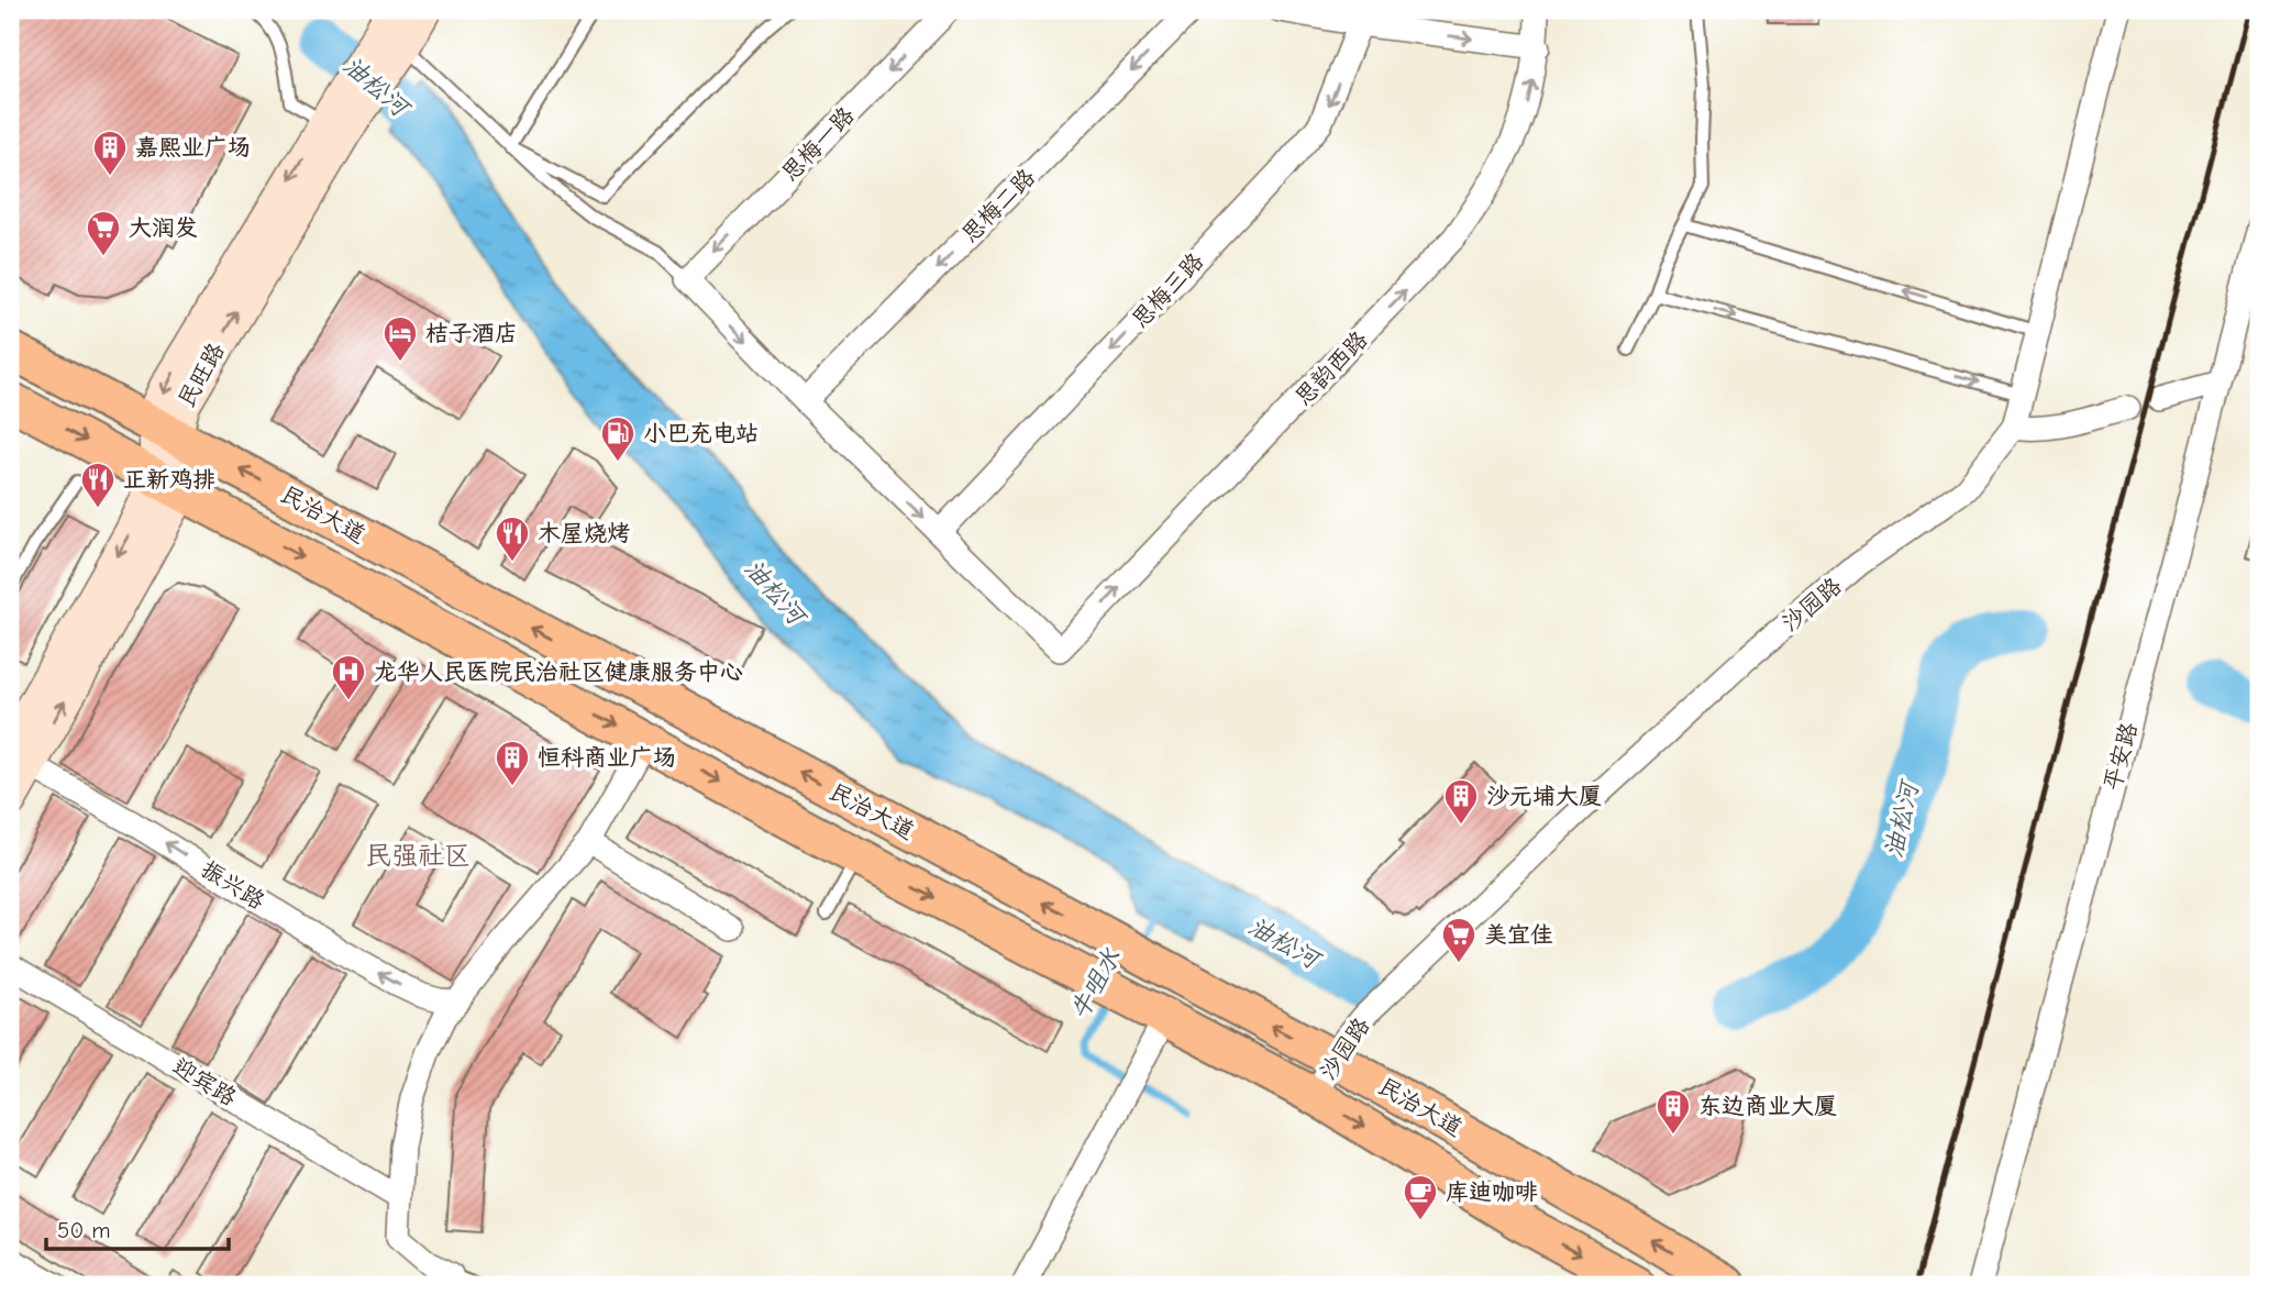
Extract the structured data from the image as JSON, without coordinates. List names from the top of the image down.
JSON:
{
  "streets": {
    "main road": ["民旺路", "民治大道"],
    "street": [
      "思梅一路",
      "思梅二路",
      "思梅三路",
      "思韵西路",
      "沙园路",
      "平安路",
      "振兴路",
      "迎宾路"
    ]
  },
  "crossings": [
    ["思梅三路", "思韵西路"],
    ["民旺路", "民治大道"],
    ["民旺路", "振兴路"],
    ["民治大道", "沙园路"]
  ],
  "one_way": [
    "思梅一路",
    "思梅二路",
    "思梅三路",
    "思韵西路",
    "振兴路"
  ],
  "districts": ["民强社区"],
  "water": ["油松河", "牛咀水"],
  "places": {
    "building": [
      "嘉熙业广场",
      "恒科商业广场",
      "沙元埔大厦",
      "东边商业大厦"
    ],
    "supermarket": ["大润发", "美宜佳"],
    "hotel": ["桔子酒店"],
    "fuel station": ["小巴充电站"],
    "restaurant": ["正新鸡排", "木屋烧烤"],
    "hospital": ["龙华人民医院民治社区健康服务中心"],
    "cafe": ["库迪咖啡"]
  },
  "scale_bar": "50 m"
}
